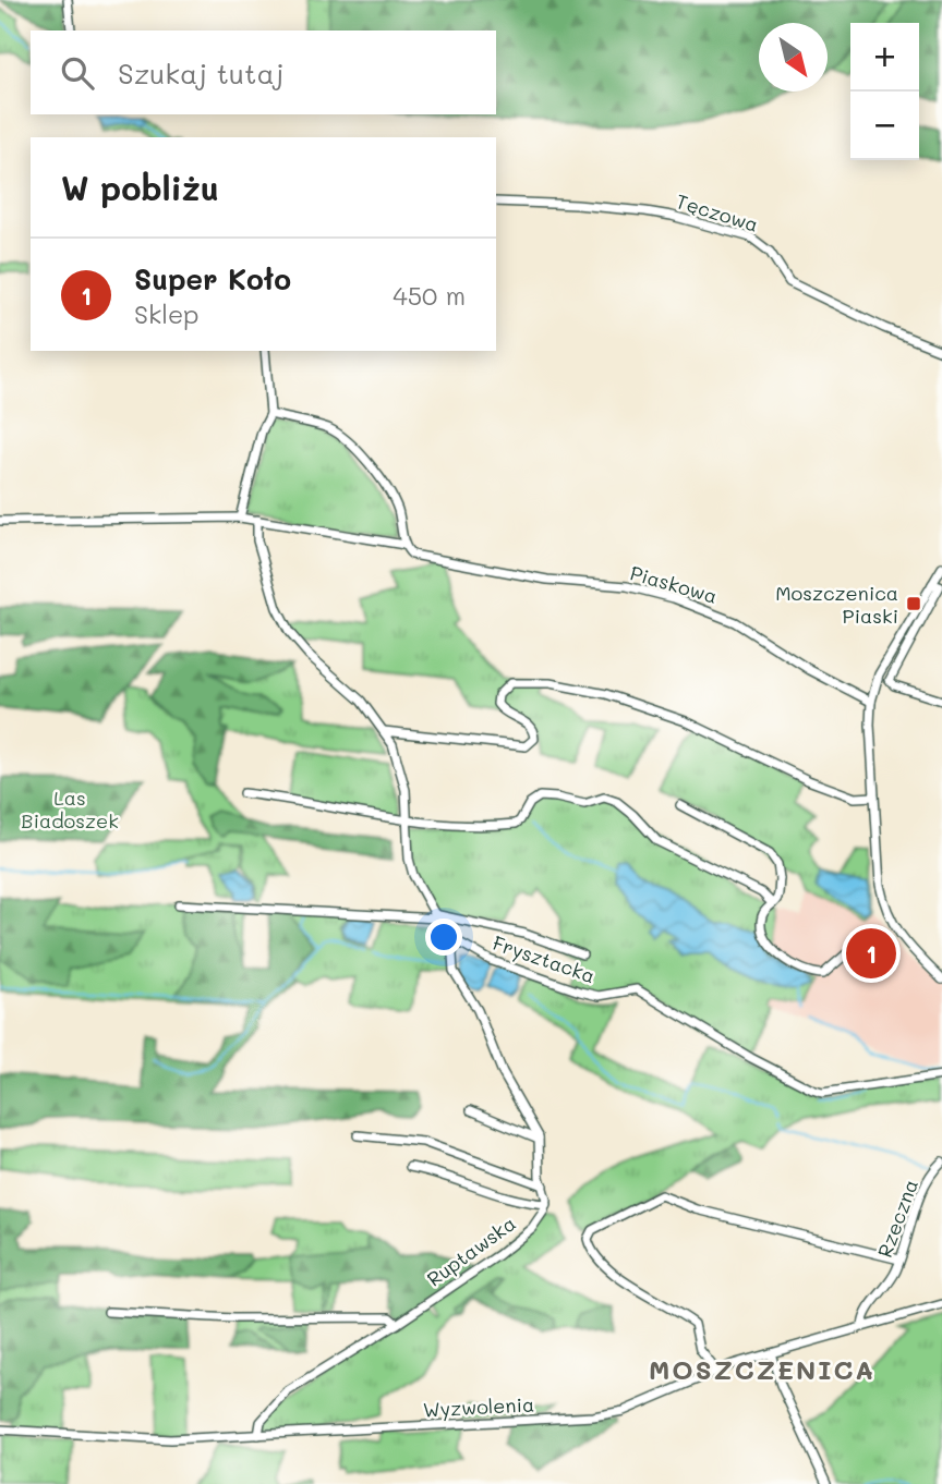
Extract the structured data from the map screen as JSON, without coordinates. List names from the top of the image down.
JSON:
{
  "streets": {
    "street": [
      "Tęczowa",
      "Piaskowa",
      "Frysztacka",
      "Rzeczna",
      "Ruptawska",
      "Wyzwolenia"
    ]
  },
  "crossings": [
    ["Piaskowa", "Frysztacka"],
    ["Rzeczna", "Wyzwolenia"],
    ["Ruptawska", "Wyzwolenia"]
  ],
  "districts": ["MOSZCZENICA"],
  "parks": ["Las Biadoszek"],
  "places": {
    "transit": ["Moszczenica Piaski"]
  },
  "north": "bottom right",
  "page": {
    "map_buttons": ["+", "−"],
    "search": "Szukaj tutaj",
    "heading": "W pobliżu",
    "list": [
      {
        "mark": "1",
        "name": "Super Koło",
        "note": "Sklep",
        "value": "450 m"
      }
    ],
    "pins": "1"
  }
}
